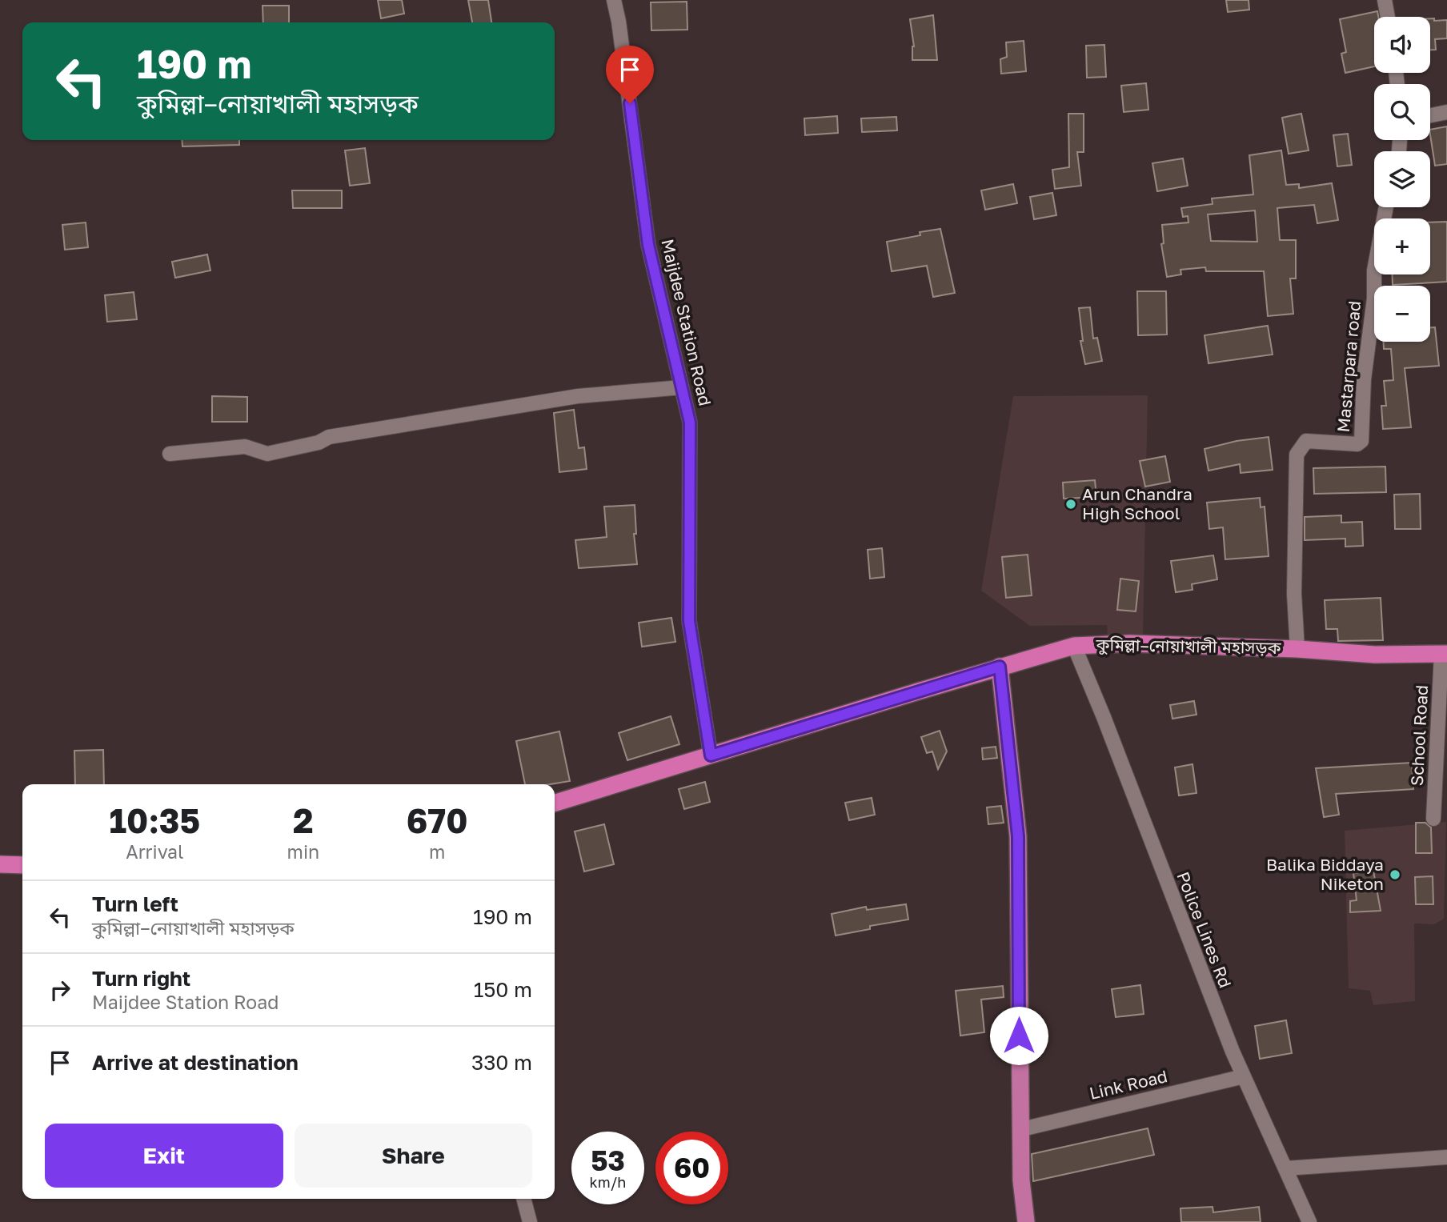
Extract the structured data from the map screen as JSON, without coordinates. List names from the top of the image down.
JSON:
{
  "streets": {
    "highway": ["কুমিল্লা–নোয়াখালী মহাসড়ক"],
    "street": [
      "Maijdee Station Road",
      "Mastarpara road",
      "School Road",
      "Police Lines Rd",
      "Link Road"
    ]
  },
  "crossings": [
    ["Maijdee Station Road", "কুমিল্লা–নোয়াখালী মহাসড়ক"],
    ["Mastarpara road", "কুমিল্লা–নোয়াখালী মহাসড়ক"],
    ["কুমিল্লা–নোয়াখালী মহাসড়ক", "School Road"],
    ["কুমিল্লা–নোয়াখালী মহাসড়ক", "Police Lines Rd"],
    ["Police Lines Rd", "Link Road"]
  ],
  "places": ["Arun Chandra High School", "Balika Biddaya Niketon"],
  "page": {
    "map_buttons": ["+", "−"],
    "turn": ["190 m", "কুমিল্লা–নোয়াখালী মহাসড়ক"],
    "eta": [
      "10:35",
      "Arrival",
      "2",
      "min",
      "670",
      "m"
    ],
    "list": [
      {
        "name": "Turn left",
        "note": "কুমিল্লা–নোয়াখালী মহাসড়ক",
        "value": "190 m"
      },
      {
        "name": "Turn right",
        "note": "Maijdee Station Road",
        "value": "150 m"
      },
      {
        "name": "Arrive at destination",
        "value": "330 m"
      }
    ],
    "buttons": ["Exit", "Share"],
    "speed": "53 km/h",
    "limit": "60"
  }
}
